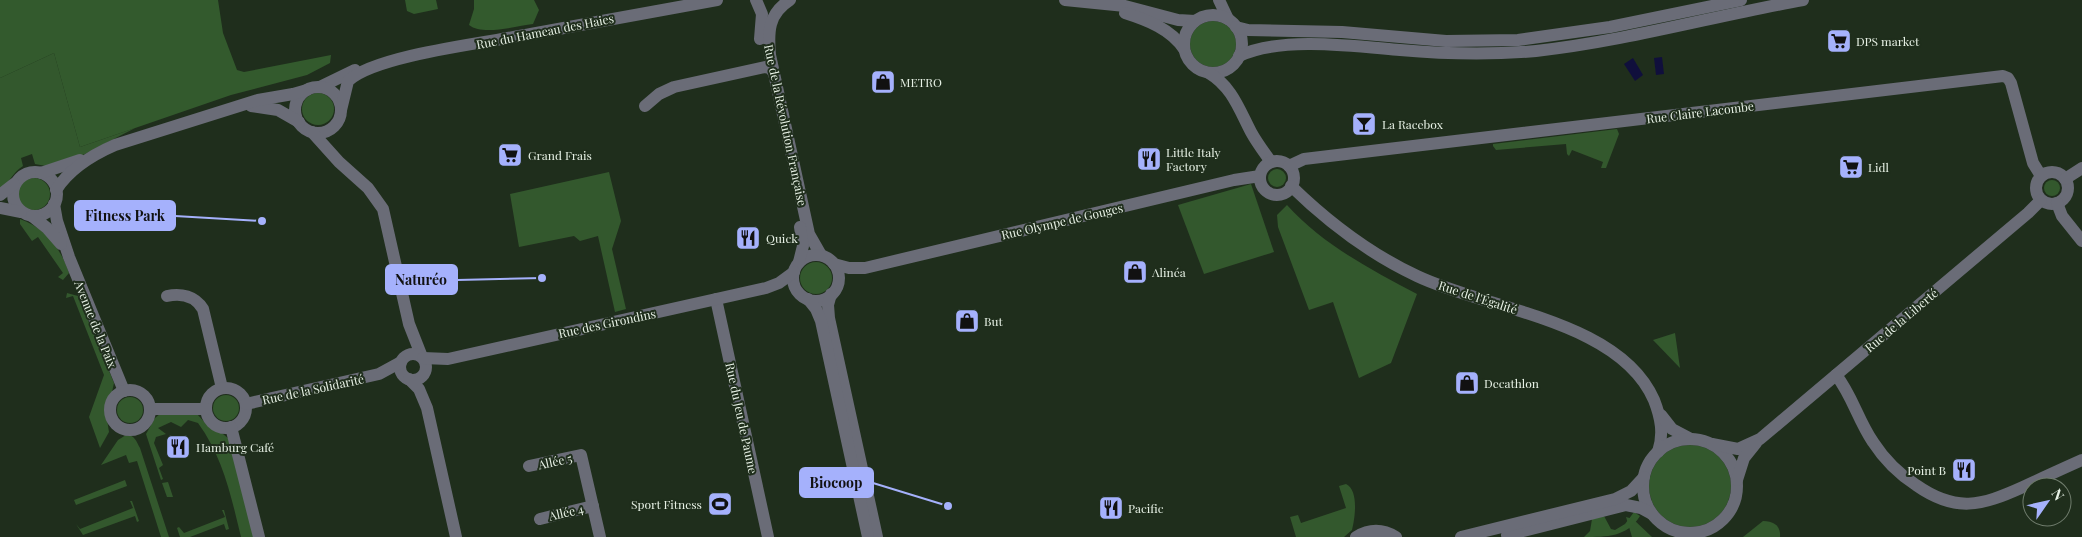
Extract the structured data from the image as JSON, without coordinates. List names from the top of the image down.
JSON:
{
  "streets": {
    "street": [
      "Rue du Hameau des Haies",
      "Rue Claire Lacombe",
      "Rue de la Révolution Française",
      "Rue Olympe de Gouges",
      "Rue de l'Égalité",
      "Rue de la Liberté",
      "Rue des Girondins",
      "Avenue de la Paix",
      "Rue de la Solidarité",
      "Rue du Jeu de Paume",
      "Allée 5",
      "Allée 4"
    ]
  },
  "crossings": [
    ["Rue Claire Lacombe", "Rue Olympe de Gouges"],
    ["Rue Claire Lacombe", "Rue de l'Égalité"],
    ["Rue Claire Lacombe", "Rue de la Liberté"],
    ["Rue de la Révolution Française", "Rue Olympe de Gouges"],
    ["Rue de la Révolution Française", "Rue des Girondins"],
    ["Rue Olympe de Gouges", "Rue de l'Égalité"],
    ["Rue Olympe de Gouges", "Rue des Girondins"],
    ["Rue de l'Égalité", "Rue de la Liberté"],
    ["Rue des Girondins", "Rue de la Solidarité"],
    ["Rue des Girondins", "Rue du Jeu de Paume"],
    ["Allée 5", "Allée 4"]
  ],
  "places": {
    "supermarket": ["DPS market", "Grand Frais", "Lidl"],
    "shop": [
      "METRO",
      "Alinéa",
      "But",
      "Decathlon"
    ],
    "bar": ["La Racebox"],
    "restaurant": [
      "Little Italy Factory",
      "Quick",
      "Hamburg Café",
      "Point B",
      "Pacific"
    ],
    "other": ["Fitness Park", "Naturéo", "Biocoop"],
    "sports": ["Sport Fitness"]
  },
  "north": "top right"
}
